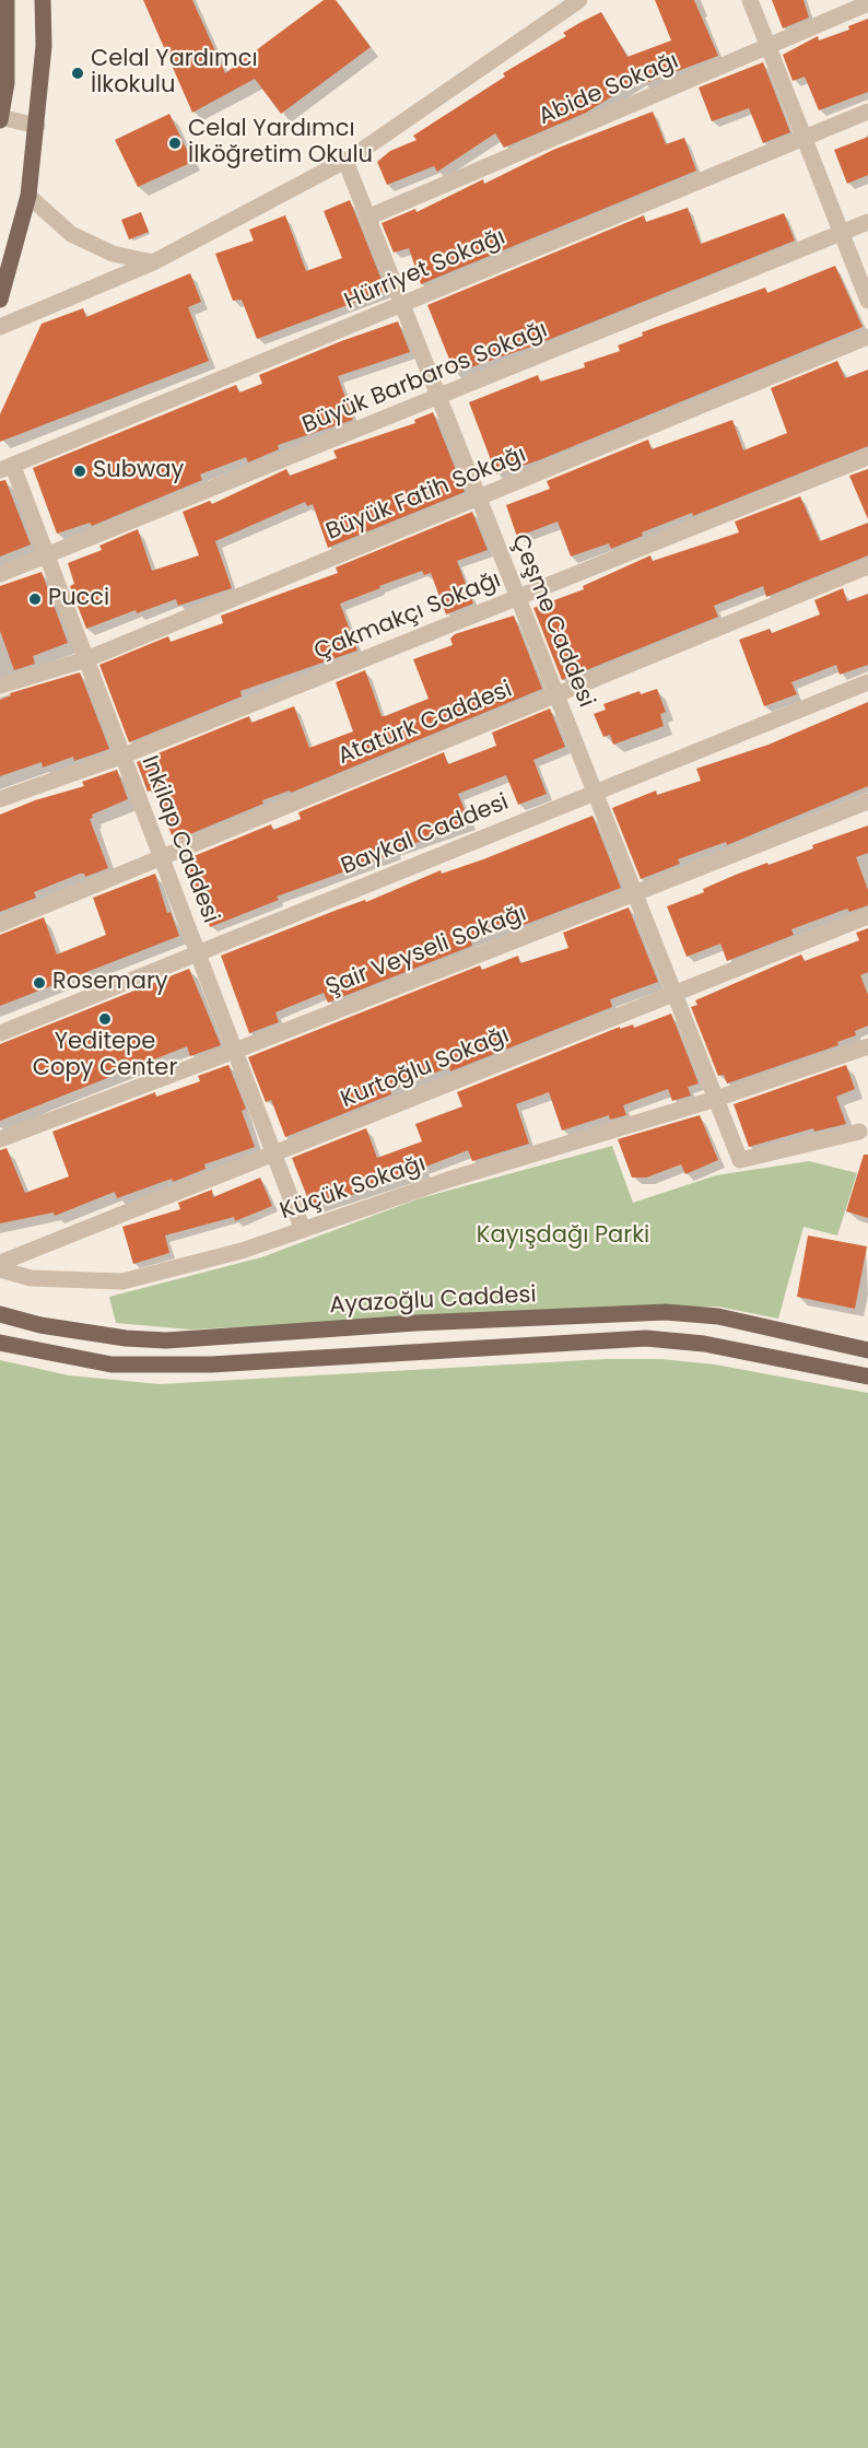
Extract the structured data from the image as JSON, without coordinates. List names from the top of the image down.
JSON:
{
  "streets": {
    "main road": ["Ayazoğlu Caddesi"],
    "street": [
      "Abide Sokağı",
      "Hürriyet Sokağı",
      "Büyük Barbaros Sokağı",
      "Büyük Fatih Sokağı",
      "Çakmakçı Sokağı",
      "Çeşme Caddesi",
      "Atatürk Caddesi",
      "Baykal Caddesi",
      "Inkilap Caddesi",
      "Şair Veyseli Sokağı",
      "Kurtoğlu Sokağı",
      "Küçük Sokağı"
    ]
  },
  "crossings": [
    ["Abide Sokağı", "Çeşme Caddesi"],
    ["Hürriyet Sokağı", "Çeşme Caddesi"],
    ["Hürriyet Sokağı", "Inkilap Caddesi"],
    ["Büyük Barbaros Sokağı", "Çeşme Caddesi"],
    ["Büyük Barbaros Sokağı", "Inkilap Caddesi"],
    ["Büyük Fatih Sokağı", "Çeşme Caddesi"],
    ["Büyük Fatih Sokağı", "Inkilap Caddesi"],
    ["Çakmakçı Sokağı", "Çeşme Caddesi"],
    ["Çakmakçı Sokağı", "Inkilap Caddesi"],
    ["Çeşme Caddesi", "Atatürk Caddesi"],
    ["Çeşme Caddesi", "Baykal Caddesi"],
    ["Çeşme Caddesi", "Şair Veyseli Sokağı"],
    ["Çeşme Caddesi", "Kurtoğlu Sokağı"],
    ["Çeşme Caddesi", "Küçük Sokağı"],
    ["Atatürk Caddesi", "Inkilap Caddesi"],
    ["Baykal Caddesi", "Inkilap Caddesi"],
    ["Inkilap Caddesi", "Şair Veyseli Sokağı"],
    ["Inkilap Caddesi", "Kurtoğlu Sokağı"],
    ["Inkilap Caddesi", "Küçük Sokağı"]
  ],
  "parks": ["Kayışdağı Parki"],
  "places": [
    "Celal Yardımcı İlkokulu",
    "Celal Yardımcı İlköğretim Okulu",
    "Subway",
    "Pucci",
    "Rosemary",
    "Yeditepe Copy Center"
  ]
}
